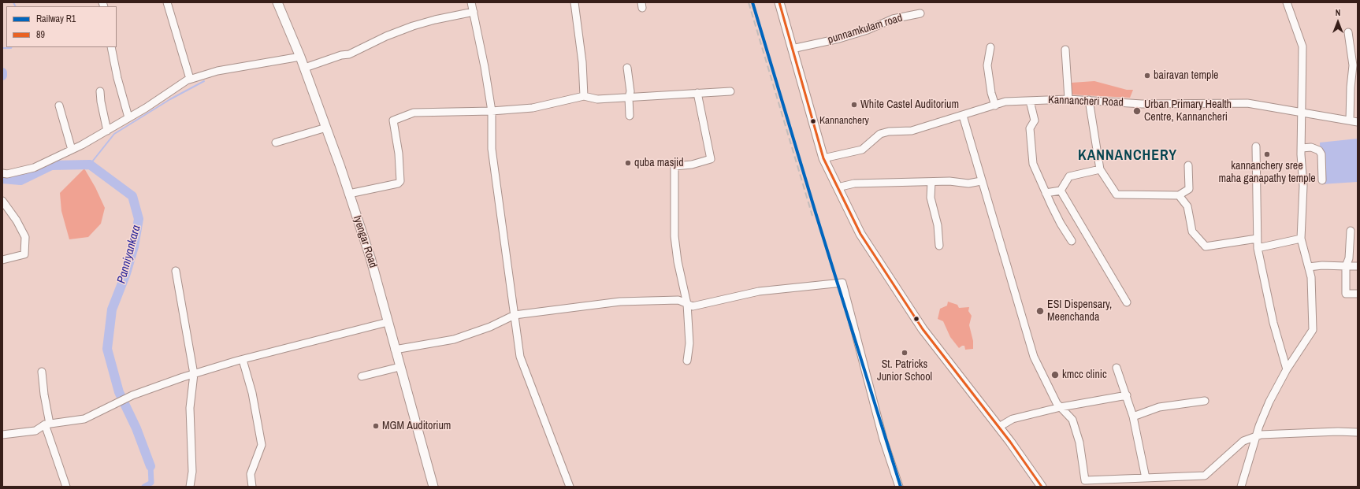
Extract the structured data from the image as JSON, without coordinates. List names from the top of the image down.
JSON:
{
  "streets": {
    "main road": ["Iyengar Road"],
    "street": ["punnamkulam road", "Kannancheri Road"]
  },
  "districts": ["KANNANCHERY"],
  "water": ["Panniyankara"],
  "places": [
    "bairavan temple",
    "White Castel Auditorium",
    "Urban Primary Health Centre, Kannancheri",
    "Kannanchery",
    "kannanchery sree maha ganapathy temple",
    "quba masjid",
    "ESI Dispensary, Meenchanda",
    "St. Patricks Junior School",
    "kmcc clinic",
    "MGM Auditorium"
  ],
  "lines": ["rail line R1", "transit line 89"],
  "legend": ["Railway R1", "89"],
  "north": "top"
}
